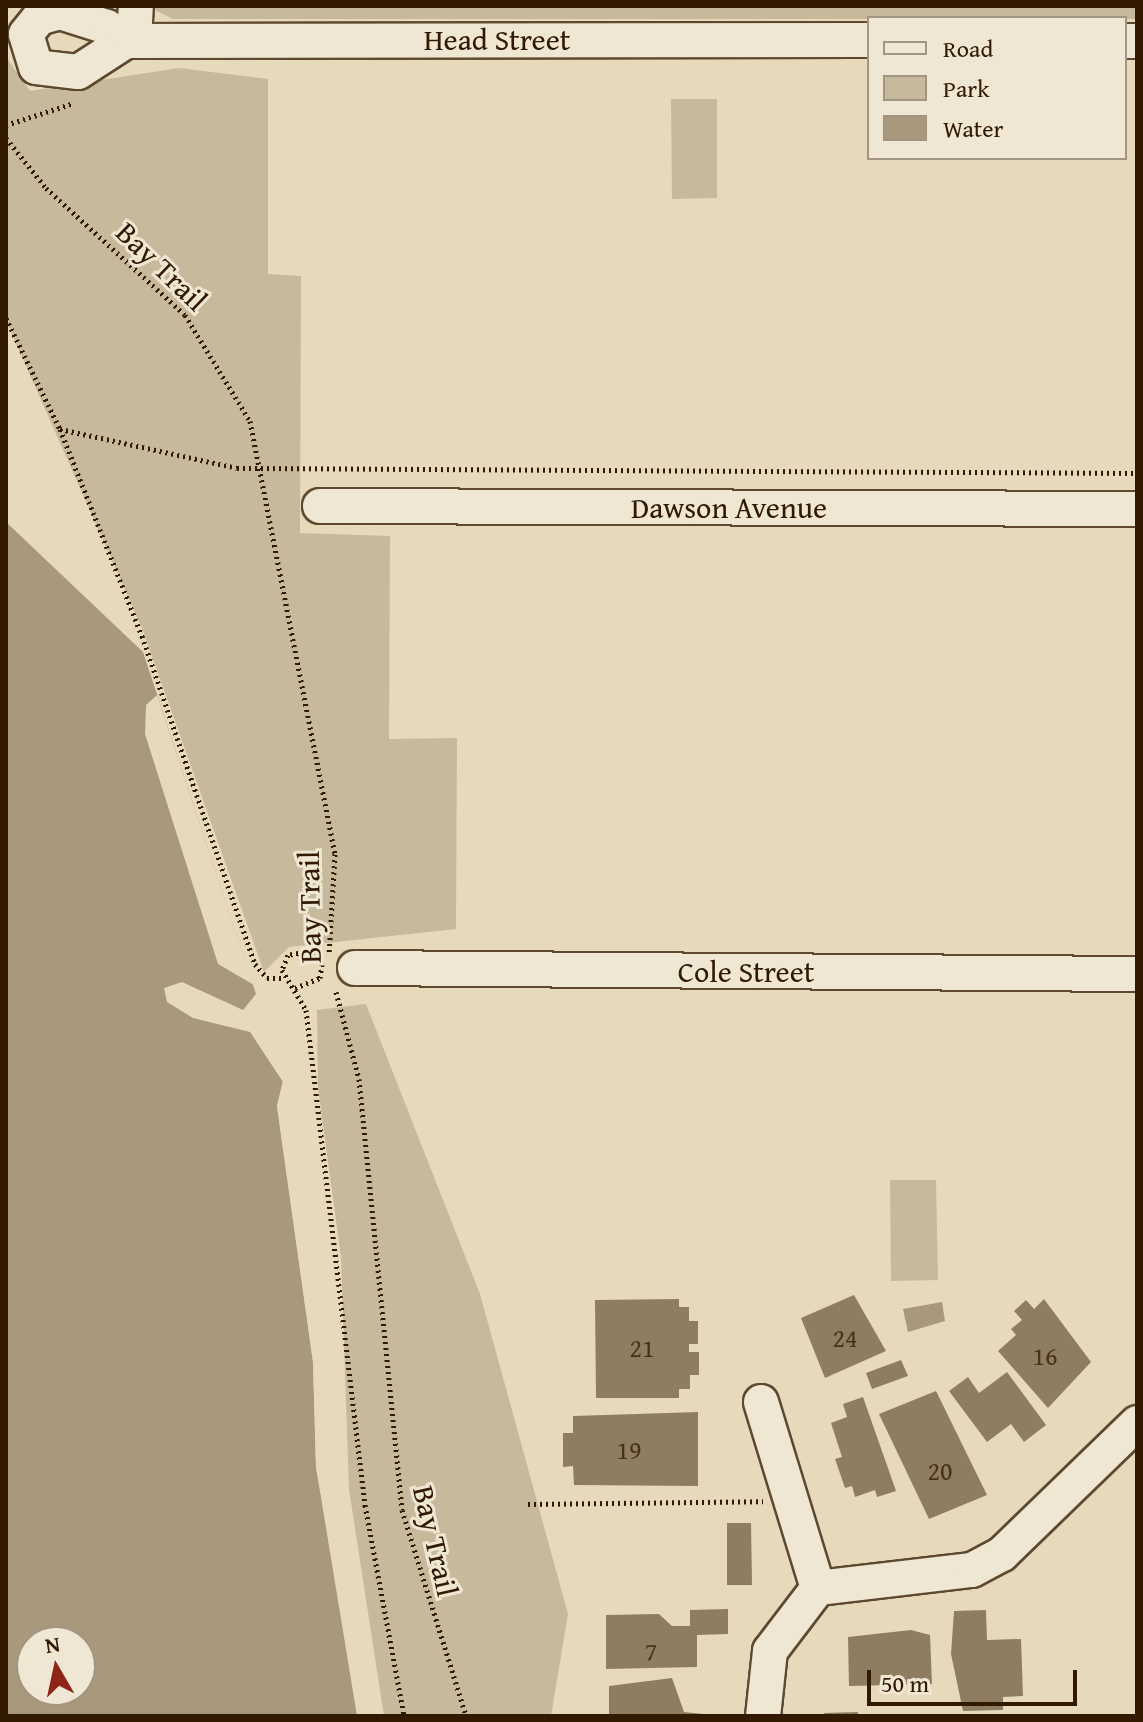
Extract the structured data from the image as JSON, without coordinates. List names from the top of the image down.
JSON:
{
  "streets": {
    "street": ["Head Street", "Dawson Avenue", "Cole Street"],
    "path": ["Bay Trail"]
  },
  "house_numbers": [
    "24",
    "21",
    "16",
    "19",
    "20",
    "7"
  ],
  "legend": ["Road", "Park", "Water"],
  "scale_bar": "50 m",
  "north": "top"
}
